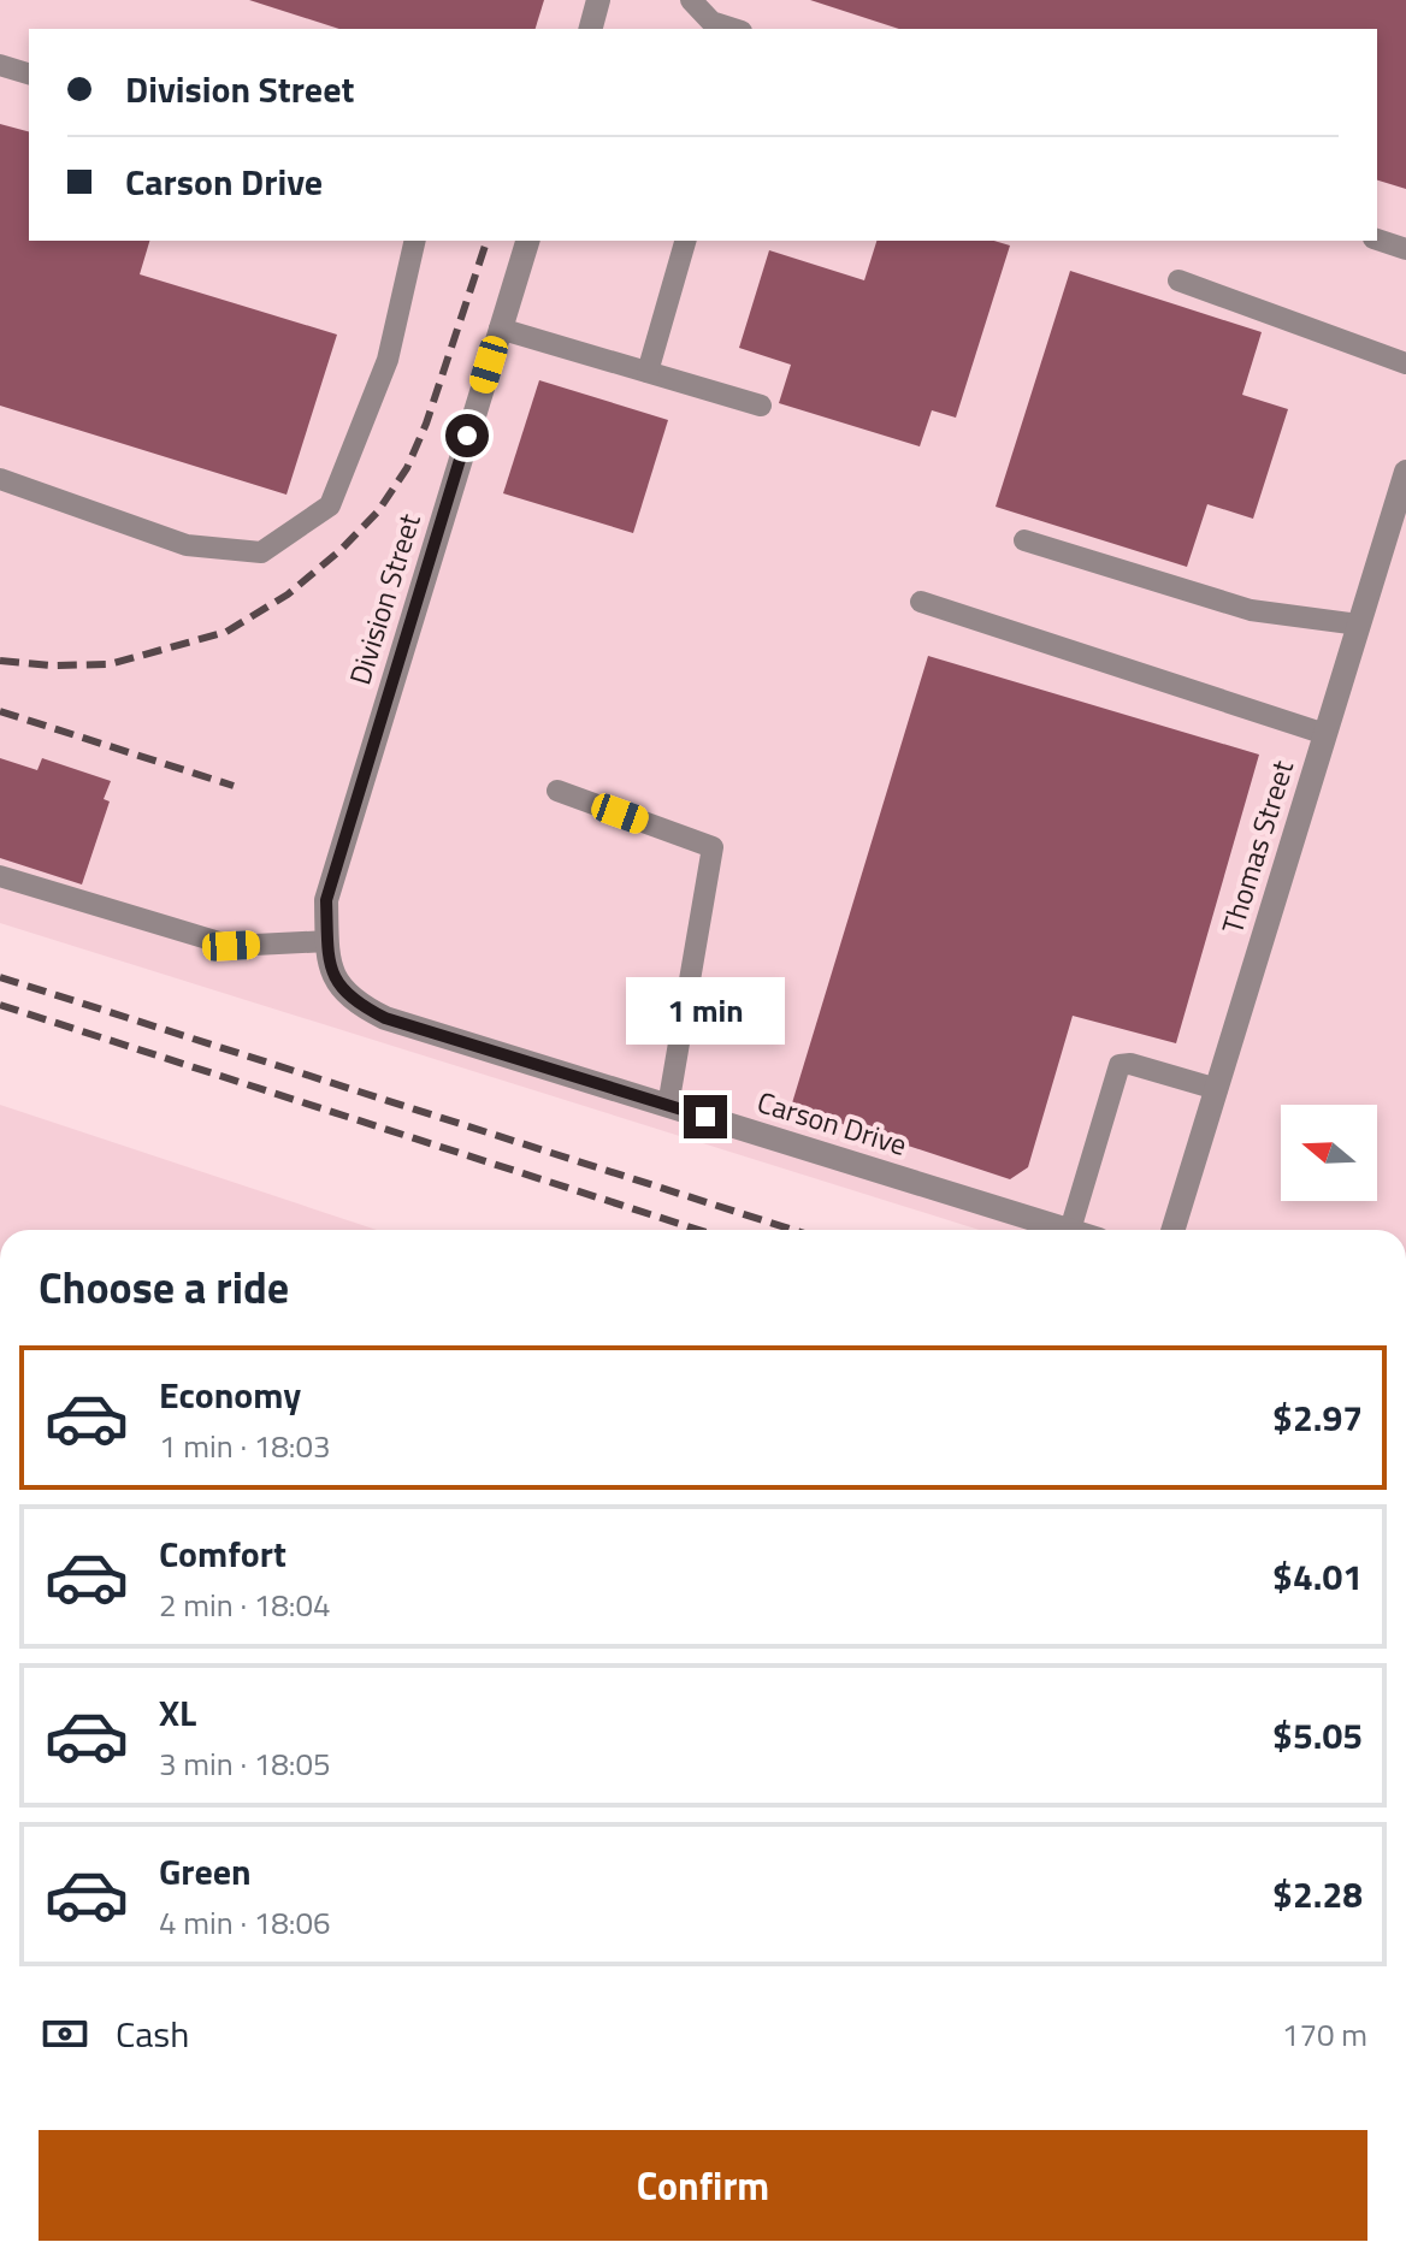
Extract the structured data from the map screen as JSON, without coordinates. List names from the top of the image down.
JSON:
{
  "streets": {
    "street": ["Division Street", "Thomas Street", "Carson Drive"]
  },
  "crossings": [
    ["Division Street", "Carson Drive"]
  ],
  "north": "left",
  "page": {
    "banner": ["Division Street", "Carson Drive"],
    "bubble": "1 min",
    "heading": "Choose a ride",
    "list": [
      {
        "name": "Economy",
        "note": "1 min · 18:03",
        "value": "$2.97"
      },
      {
        "name": "Comfort",
        "note": "2 min · 18:04",
        "value": "$4.01"
      },
      {
        "name": "XL",
        "note": "3 min · 18:05",
        "value": "$5.05"
      },
      {
        "name": "Green",
        "note": "4 min · 18:06",
        "value": "$2.28"
      }
    ],
    "pay": ["Cash", "170 m"],
    "buttons": "Confirm"
  }
}
